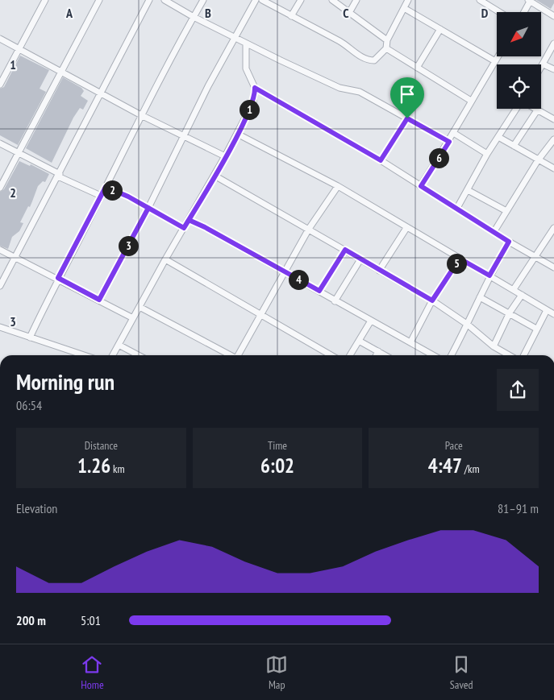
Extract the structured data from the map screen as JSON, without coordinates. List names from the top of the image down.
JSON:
{
  "north": "bottom left",
  "page": {
    "pins": [
      "1",
      "6",
      "2",
      "3",
      "5",
      "4"
    ],
    "heading": ["Morning run", "06:54"],
    "stats": [
      ["Distance", "1.26 km"],
      ["Time", "6:02"],
      ["Pace", "4:47 /km"]
    ],
    "chart": ["Elevation", "81–91 m"],
    "list": [
      {
        "name": "200 m",
        "note": "5:01"
      }
    ],
    "tabs": ["Home", "Map", "Saved"]
  },
  "grid": {
    "columns": [
      "A",
      "B",
      "C",
      "D"
    ],
    "rows": ["1", "2", "3"]
  }
}
